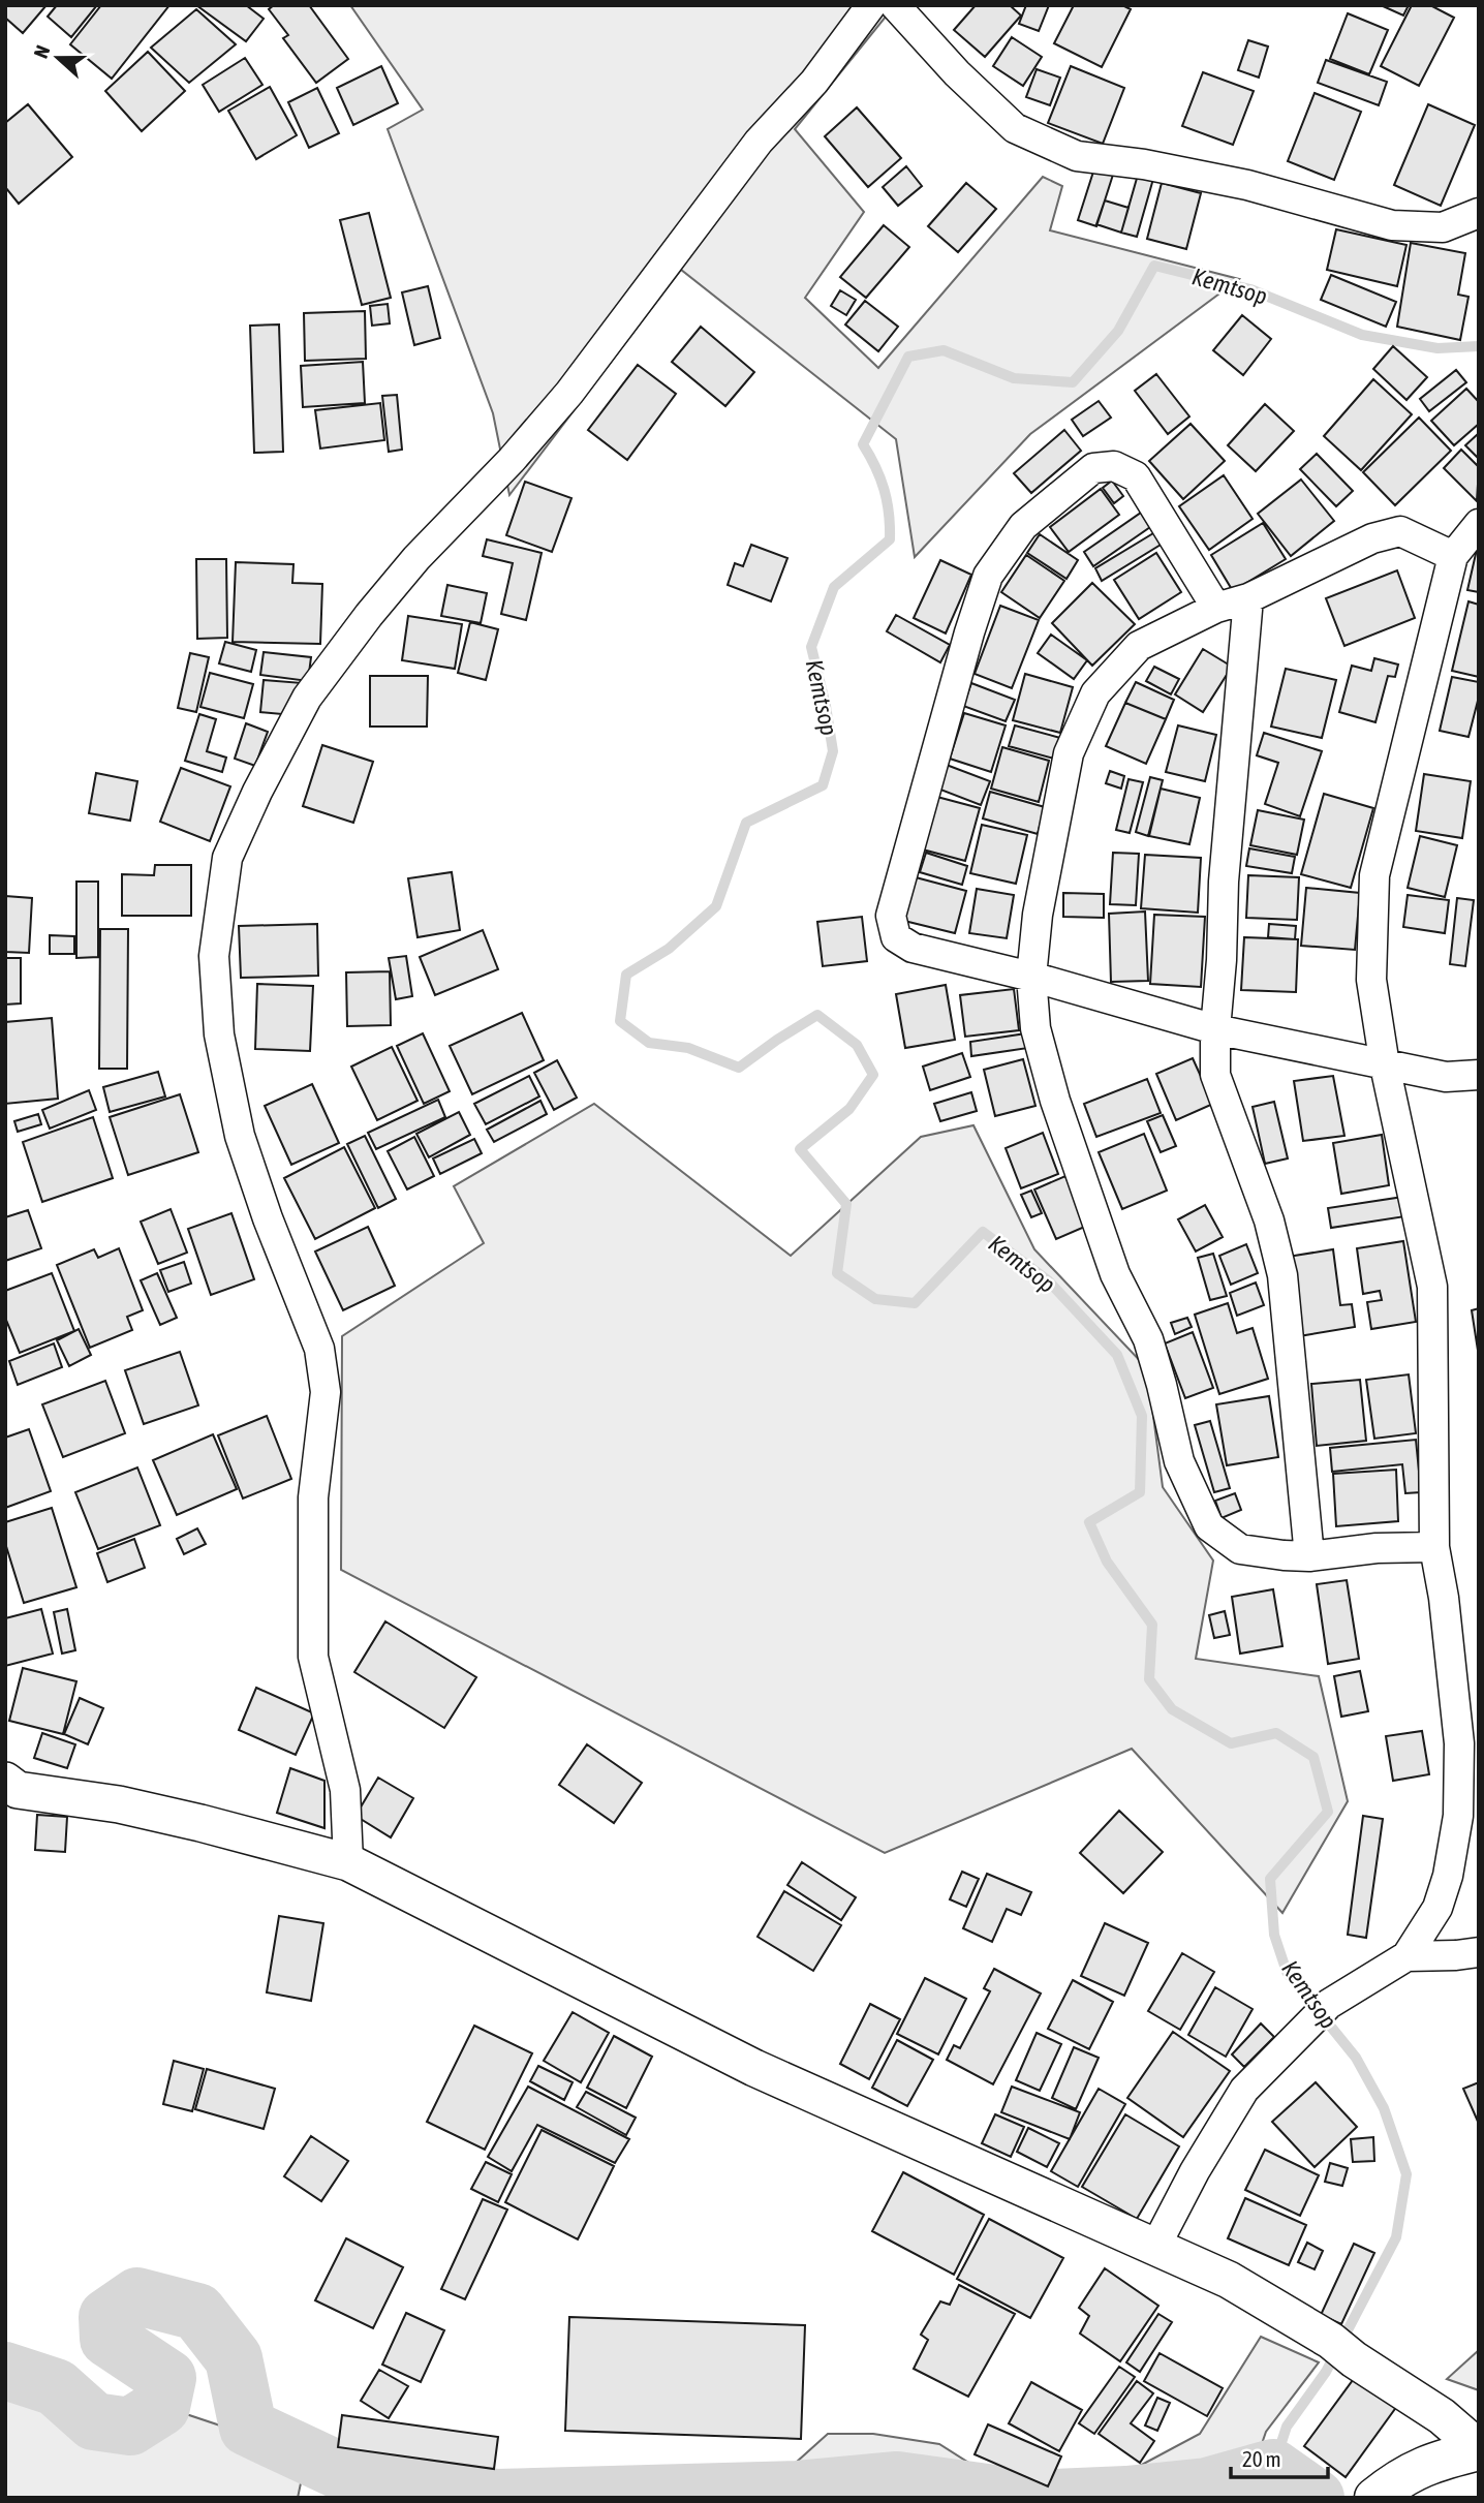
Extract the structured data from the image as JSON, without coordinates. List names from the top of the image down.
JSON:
{
  "water": ["Kemtsop"],
  "scale_bar": "20 m",
  "north": "left"
}
